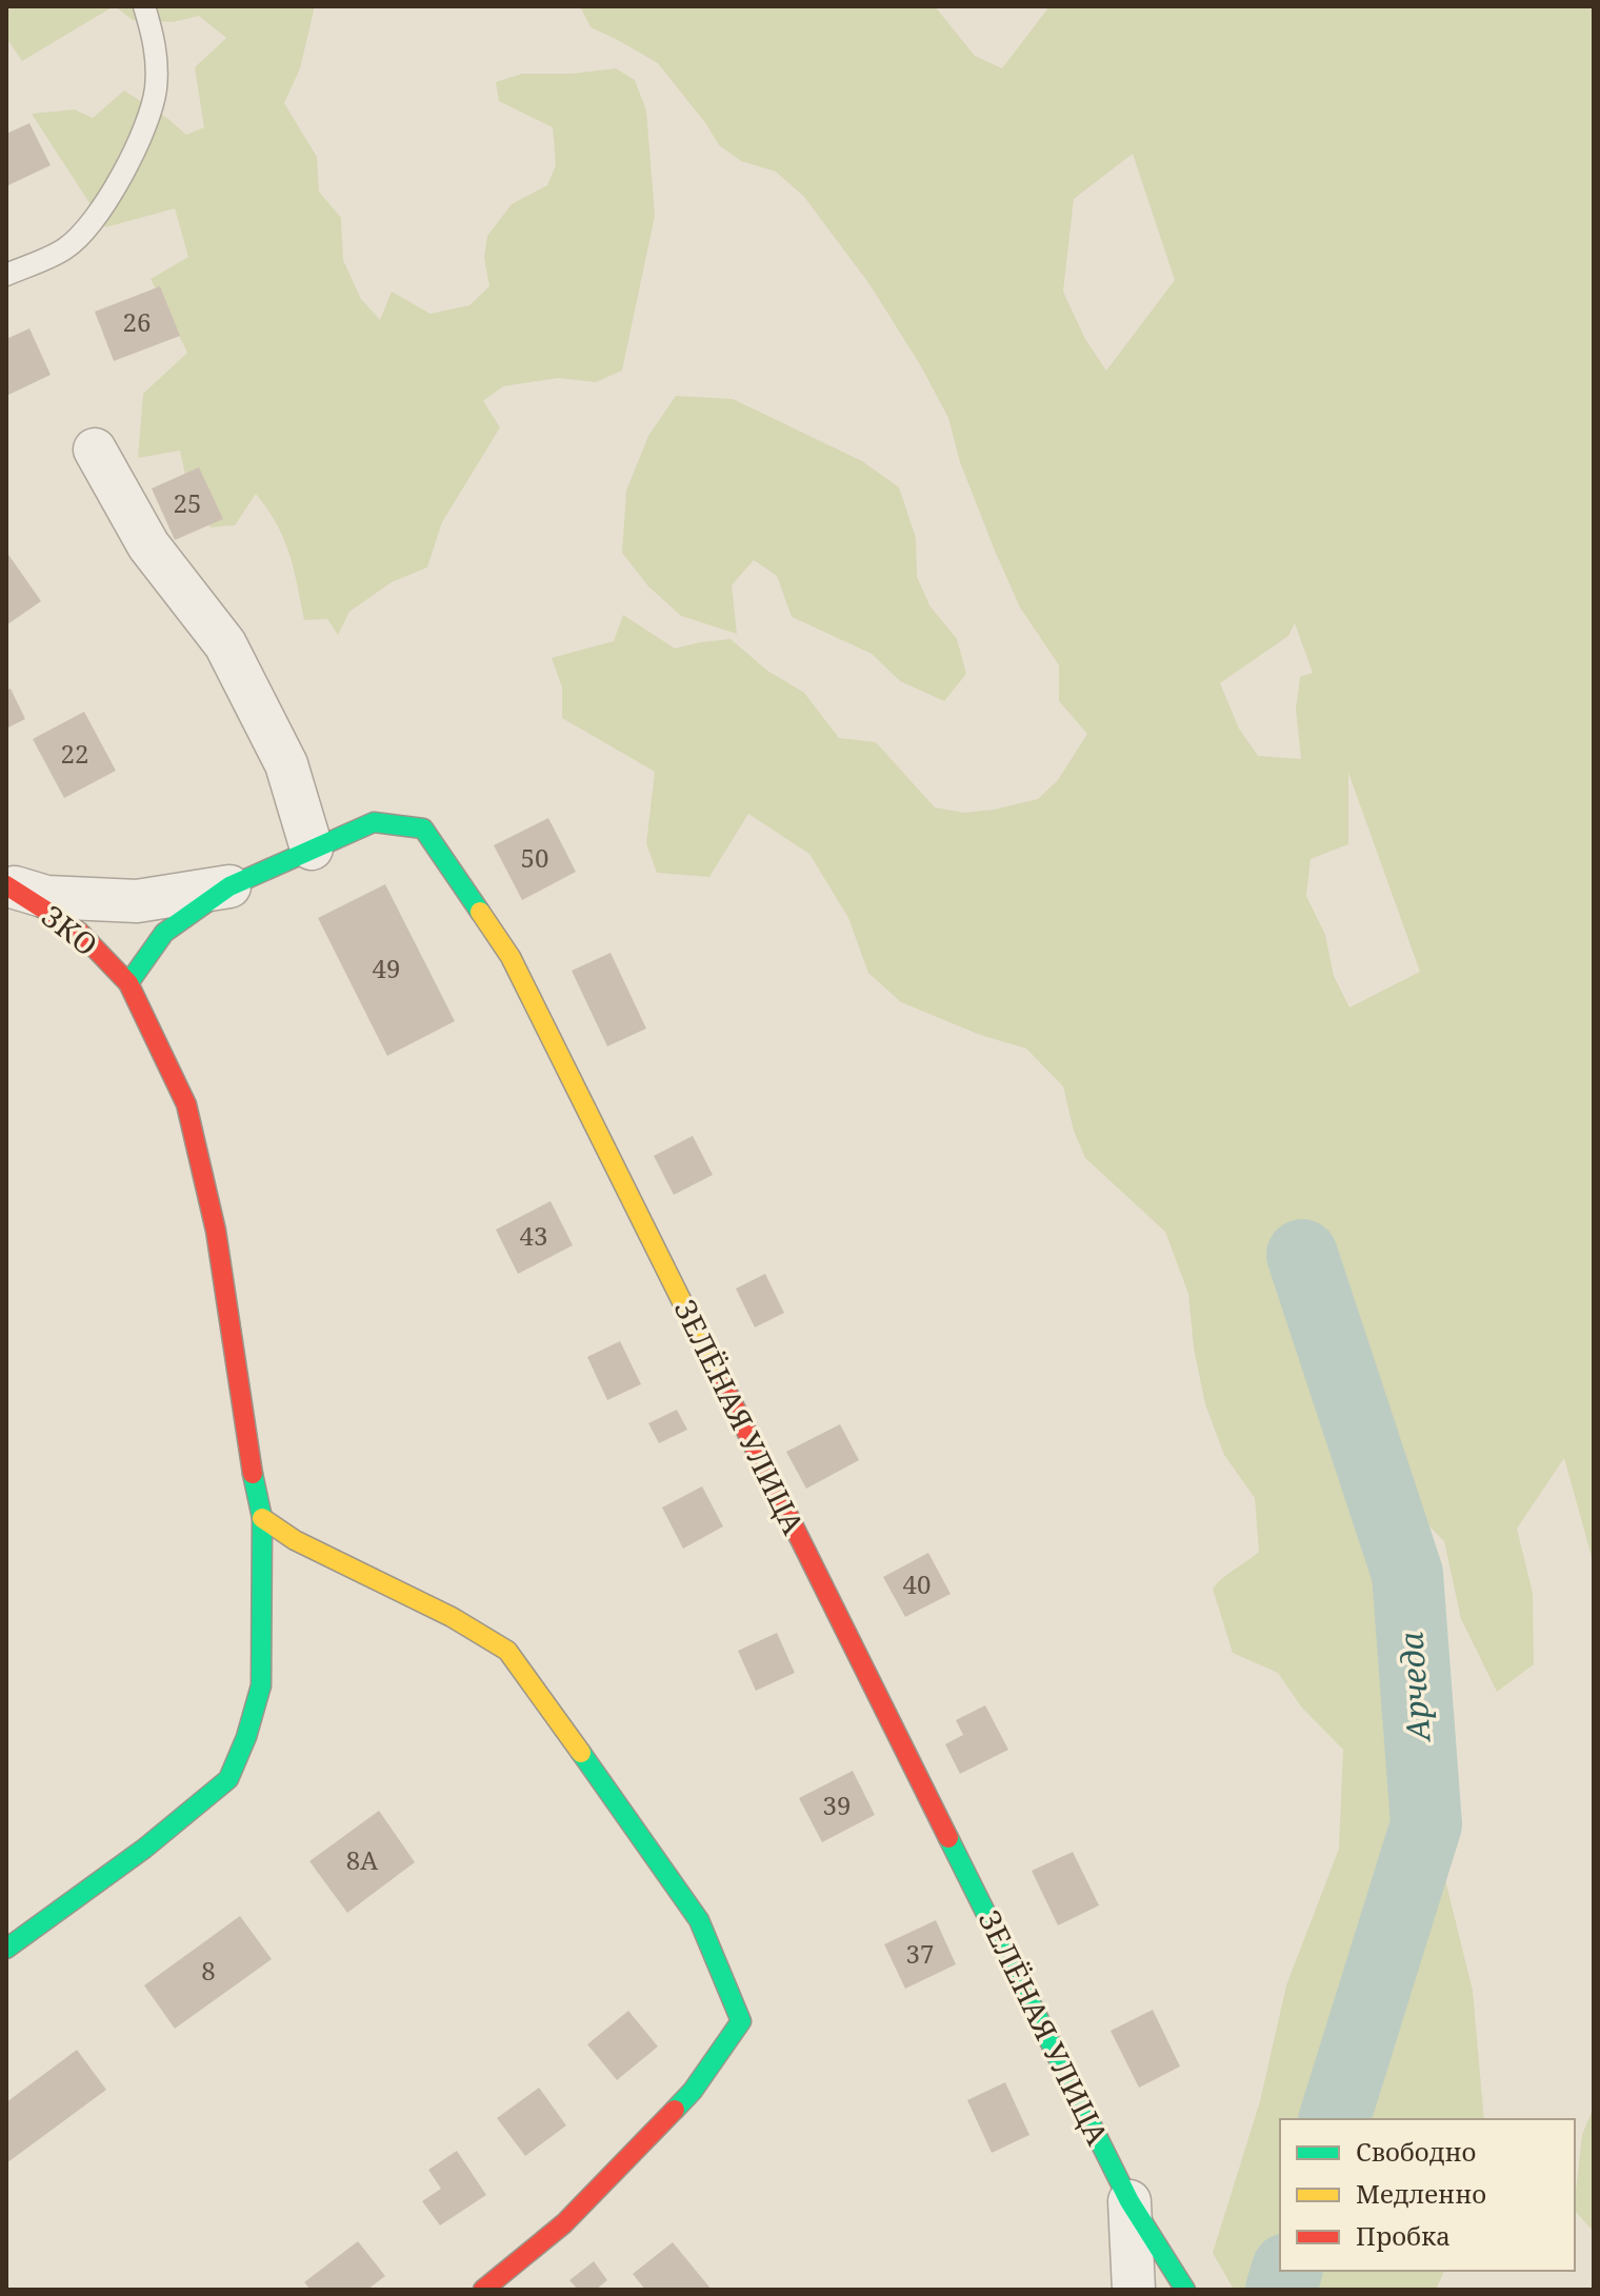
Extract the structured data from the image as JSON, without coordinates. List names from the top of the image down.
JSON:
{
  "streets": {
    "street": ["ЗКО", "ЗЕЛЁНАЯ УЛИЦА"]
  },
  "crossings": [
    ["ЗКО", "ЗЕЛЁНАЯ УЛИЦА"]
  ],
  "water": ["Арчеда"],
  "house_numbers": [
    "26",
    "25",
    "22",
    "50",
    "49",
    "43",
    "40",
    "39",
    "8А",
    "37",
    "8"
  ],
  "legend": ["Свободно", "Медленно", "Пробка"]
}
